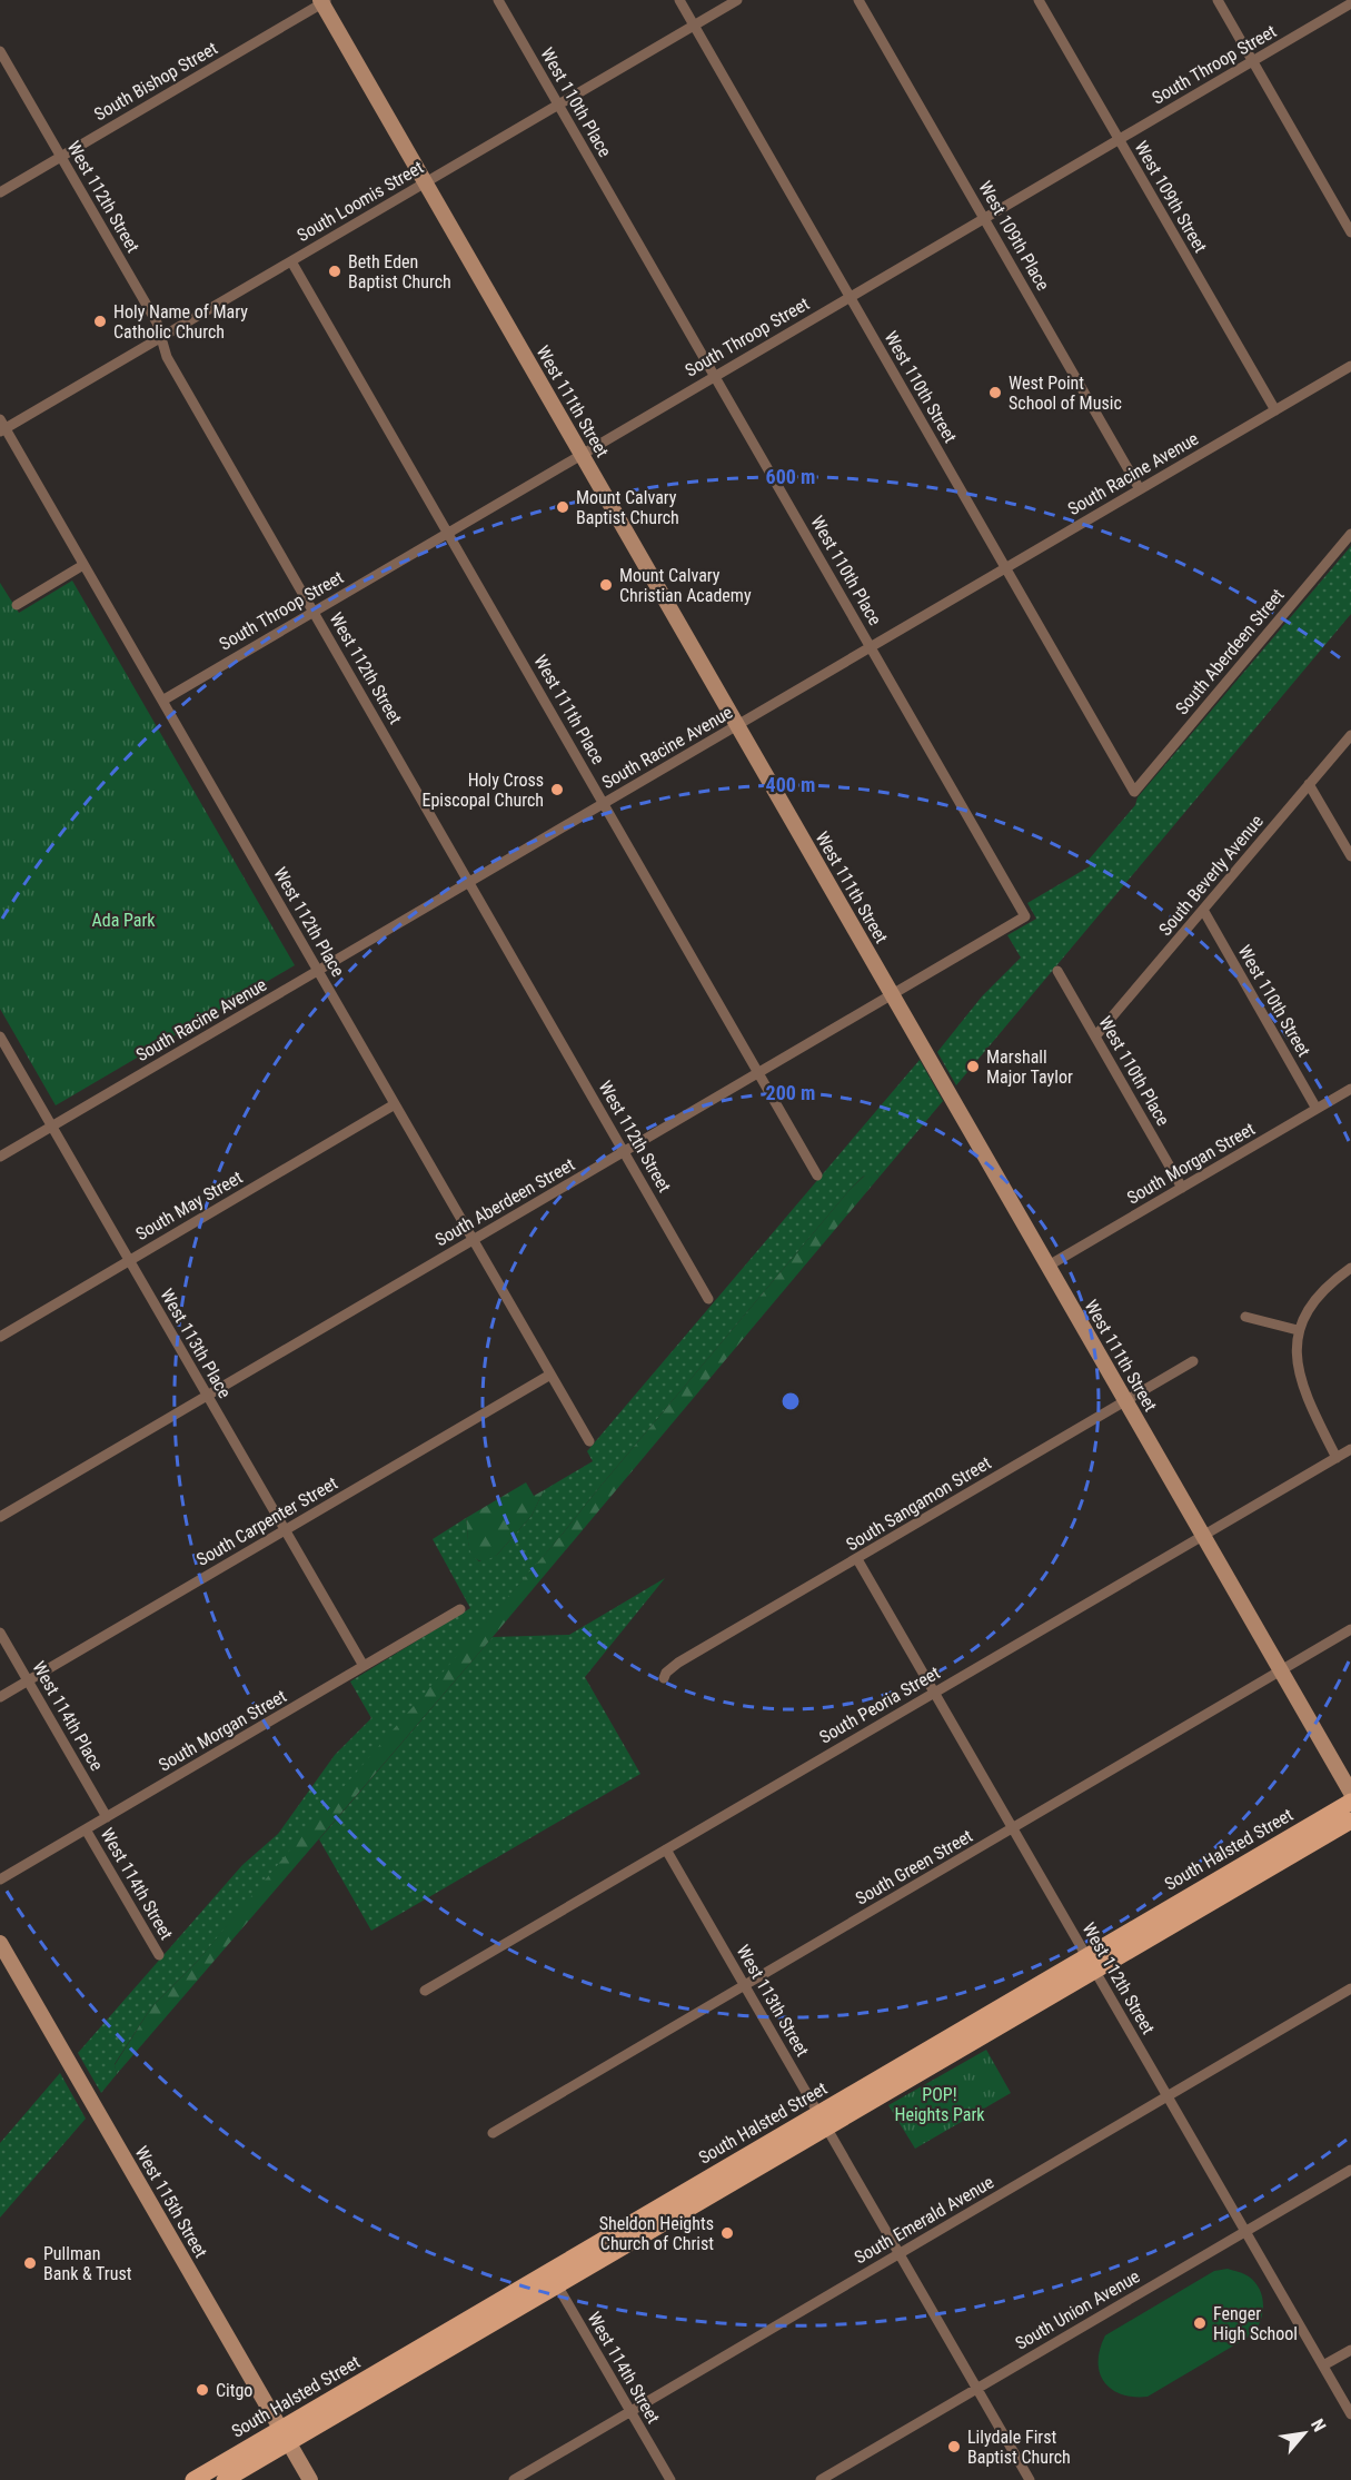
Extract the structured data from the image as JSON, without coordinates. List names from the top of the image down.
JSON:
{
  "streets": {
    "main road": ["West 111th Street", "South Halsted Street", "West 115th Street"],
    "street": [
      "South Throop Street",
      "South Bishop Street",
      "West 110th Place",
      "West 112th Street",
      "West 109th Street",
      "South Loomis Street",
      "West 109th Place",
      "West 110th Street",
      "South Racine Avenue",
      "South Aberdeen Street",
      "West 111th Place",
      "South Beverly Avenue",
      "West 112th Place",
      "South Morgan Street",
      "South May Street",
      "West 113th Place",
      "South Sangamon Street",
      "South Carpenter Street",
      "South Peoria Street",
      "West 114th Place",
      "South Green Street",
      "West 114th Street",
      "West 113th Street",
      "South Emerald Avenue",
      "South Union Avenue"
    ]
  },
  "crossings": [
    ["South Throop Street", "West 110th Place"],
    ["South Throop Street", "West 112th Street"],
    ["South Throop Street", "West 109th Street"],
    ["South Throop Street", "West 109th Place"],
    ["South Throop Street", "West 110th Street"],
    ["South Throop Street", "West 111th Street"],
    ["South Throop Street", "West 111th Place"],
    ["South Throop Street", "West 112th Place"],
    ["South Bishop Street", "West 112th Street"],
    ["South Bishop Street", "West 111th Street"],
    ["West 110th Place", "South Loomis Street"],
    ["West 110th Place", "South Racine Avenue"],
    ["West 110th Place", "South Aberdeen Street"],
    ["West 110th Place", "South Beverly Avenue"],
    ["West 110th Place", "South Morgan Street"],
    ["West 112th Street", "South Loomis Street"],
    ["West 112th Street", "South Racine Avenue"],
    ["West 112th Street", "South Aberdeen Street"],
    ["West 112th Street", "South Sangamon Street"],
    ["West 112th Street", "South Peoria Street"],
    ["West 112th Street", "South Halsted Street"],
    ["West 112th Street", "South Green Street"],
    ["West 112th Street", "South Emerald Avenue"],
    ["West 112th Street", "South Union Avenue"],
    ["West 109th Street", "South Racine Avenue"],
    ["South Loomis Street", "West 110th Street"],
    ["South Loomis Street", "West 111th Street"],
    ["South Loomis Street", "West 111th Place"],
    ["South Loomis Street", "West 112th Place"],
    ["West 109th Place", "South Racine Avenue"],
    ["West 110th Street", "South Racine Avenue"],
    ["West 110th Street", "South Aberdeen Street"],
    ["West 110th Street", "South Beverly Avenue"],
    ["West 110th Street", "South Morgan Street"],
    ["West 111th Street", "South Racine Avenue"],
    ["West 111th Street", "South Aberdeen Street"],
    ["West 111th Street", "South Morgan Street"],
    ["West 111th Street", "South Sangamon Street"],
    ["West 111th Street", "South Peoria Street"],
    ["West 111th Street", "South Green Street"],
    ["South Racine Avenue", "West 111th Place"],
    ["South Racine Avenue", "West 112th Place"],
    ["South Racine Avenue", "West 113th Place"],
    ["South Aberdeen Street", "West 111th Place"],
    ["South Aberdeen Street", "West 112th Place"],
    ["South Aberdeen Street", "West 113th Place"],
    ["West 112th Place", "South May Street"],
    ["West 112th Place", "South Carpenter Street"],
    ["South Morgan Street", "West 113th Place"],
    ["South Morgan Street", "West 114th Place"],
    ["South Morgan Street", "West 114th Street"],
    ["South May Street", "West 113th Place"],
    ["West 113th Place", "South Carpenter Street"],
    ["South Carpenter Street", "West 114th Place"],
    ["South Peoria Street", "West 113th Street"],
    ["South Halsted Street", "West 114th Street"],
    ["South Halsted Street", "West 113th Street"],
    ["South Halsted Street", "West 115th Street"],
    ["South Green Street", "West 113th Street"],
    ["West 114th Street", "South Emerald Avenue"],
    ["West 113th Street", "South Emerald Avenue"],
    ["West 113th Street", "South Union Avenue"]
  ],
  "parks": ["Ada Park", "POP! Heights Park"],
  "places": [
    "Beth Eden Baptist Church",
    "Holy Name of Mary Catholic Church",
    "West Point School of Music",
    "Mount Calvary Baptist Church",
    "Mount Calvary Christian Academy",
    "Holy Cross Episcopal Church",
    "Marshall Major Taylor",
    "Sheldon Heights Church of Christ",
    "Pullman Bank & Trust",
    "Fenger High School",
    "Citgo",
    "Lilydale First Baptist Church"
  ],
  "north": "top right",
  "rings": ["600 m", "400 m", "200 m"]
}
